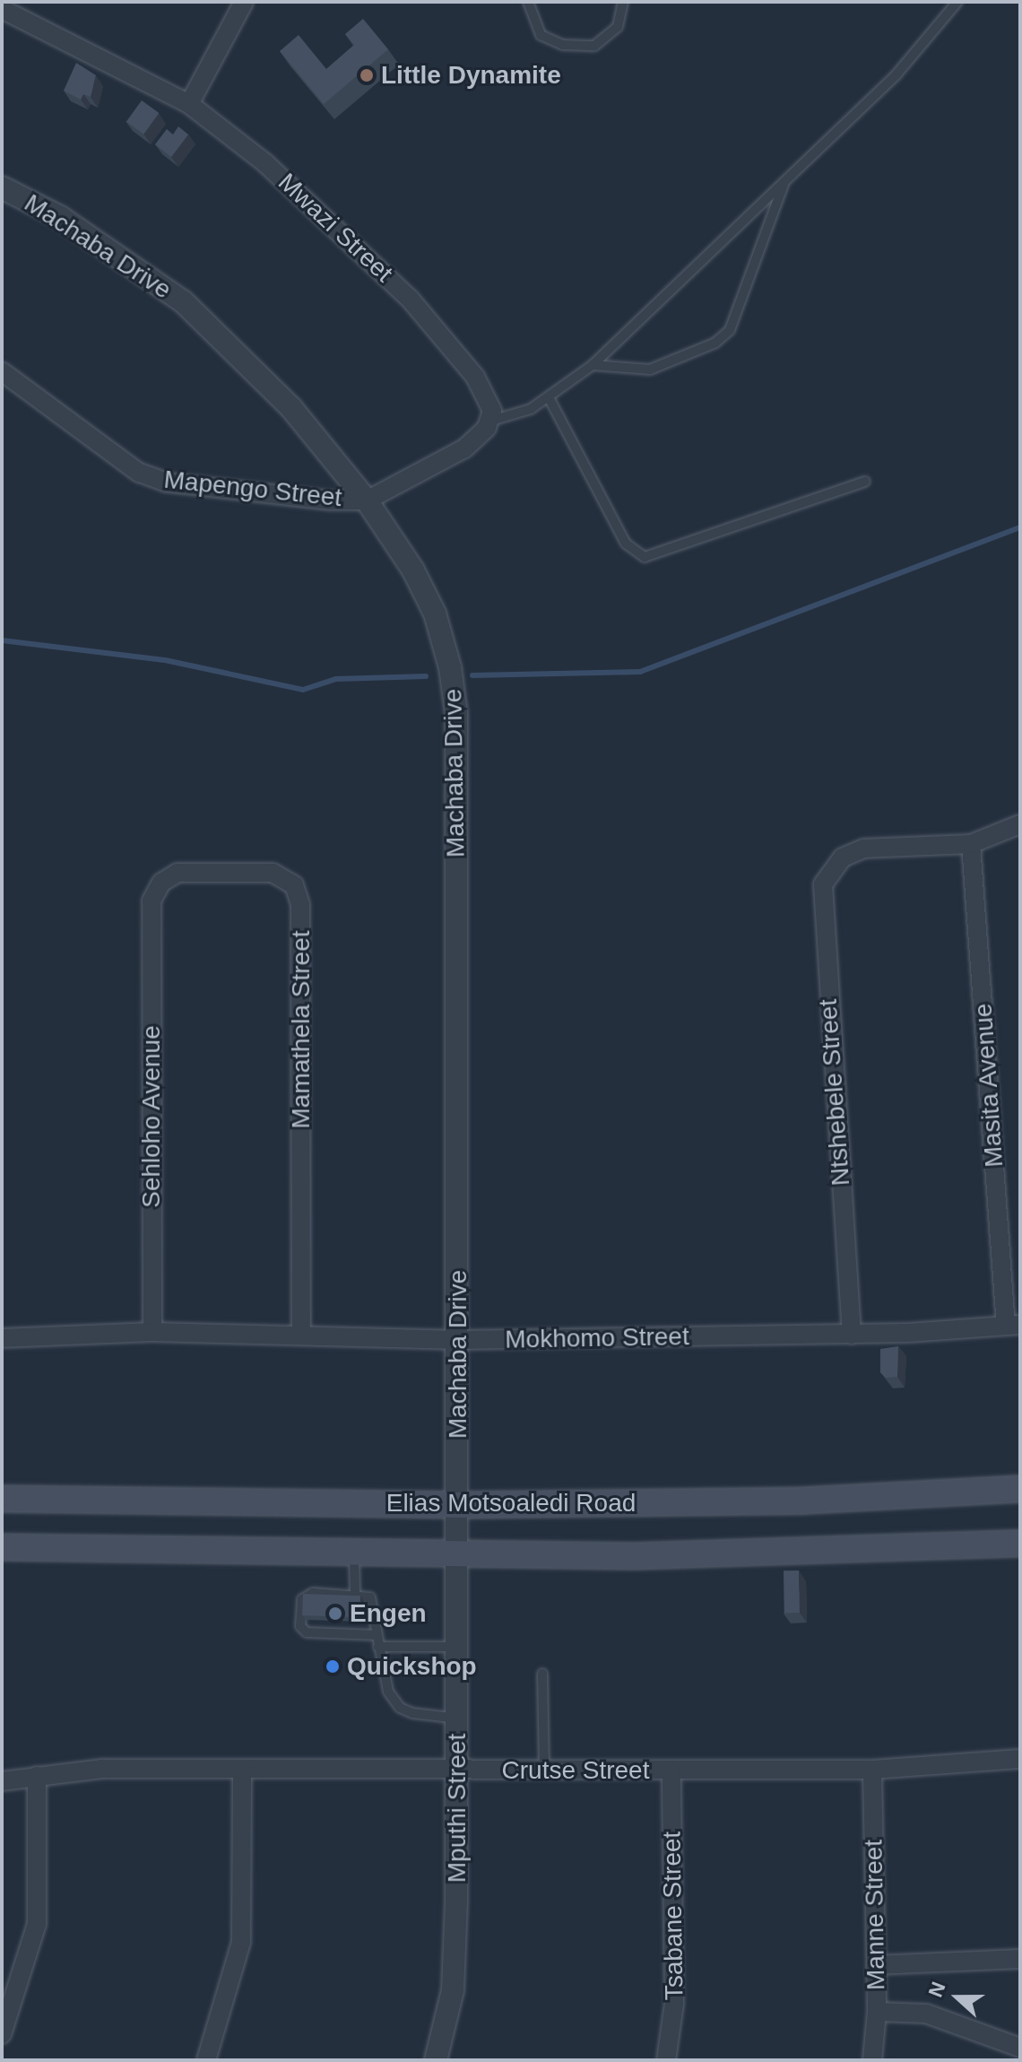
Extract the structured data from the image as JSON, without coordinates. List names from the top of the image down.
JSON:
{
  "streets": {
    "main road": ["Elias Motsoaledi Road"],
    "street": [
      "Mwazi Street",
      "Machaba Drive",
      "Mapengo Street",
      "Mamathela Street",
      "Masita Avenue",
      "Ntshebele Street",
      "Sehloho Avenue",
      "Mokhomo Street",
      "Crutse Street",
      "Mputhi Street",
      "Manne Street",
      "Tsabane Street"
    ]
  },
  "crossings": [
    ["Machaba Drive", "Mapengo Street"],
    ["Machaba Drive", "Mokhomo Street"],
    ["Machaba Drive", "Elias Motsoaledi Road"],
    ["Machaba Drive", "Mputhi Street"],
    ["Mamathela Street", "Sehloho Avenue"],
    ["Mamathela Street", "Mokhomo Street"],
    ["Masita Avenue", "Ntshebele Street"],
    ["Masita Avenue", "Mokhomo Street"],
    ["Ntshebele Street", "Mokhomo Street"],
    ["Sehloho Avenue", "Mokhomo Street"],
    ["Elias Motsoaledi Road", "Mputhi Street"],
    ["Crutse Street", "Mputhi Street"],
    ["Crutse Street", "Manne Street"],
    ["Crutse Street", "Tsabane Street"]
  ],
  "places": ["Little Dynamite", "Engen", "Quickshop"],
  "north": "left"
}
